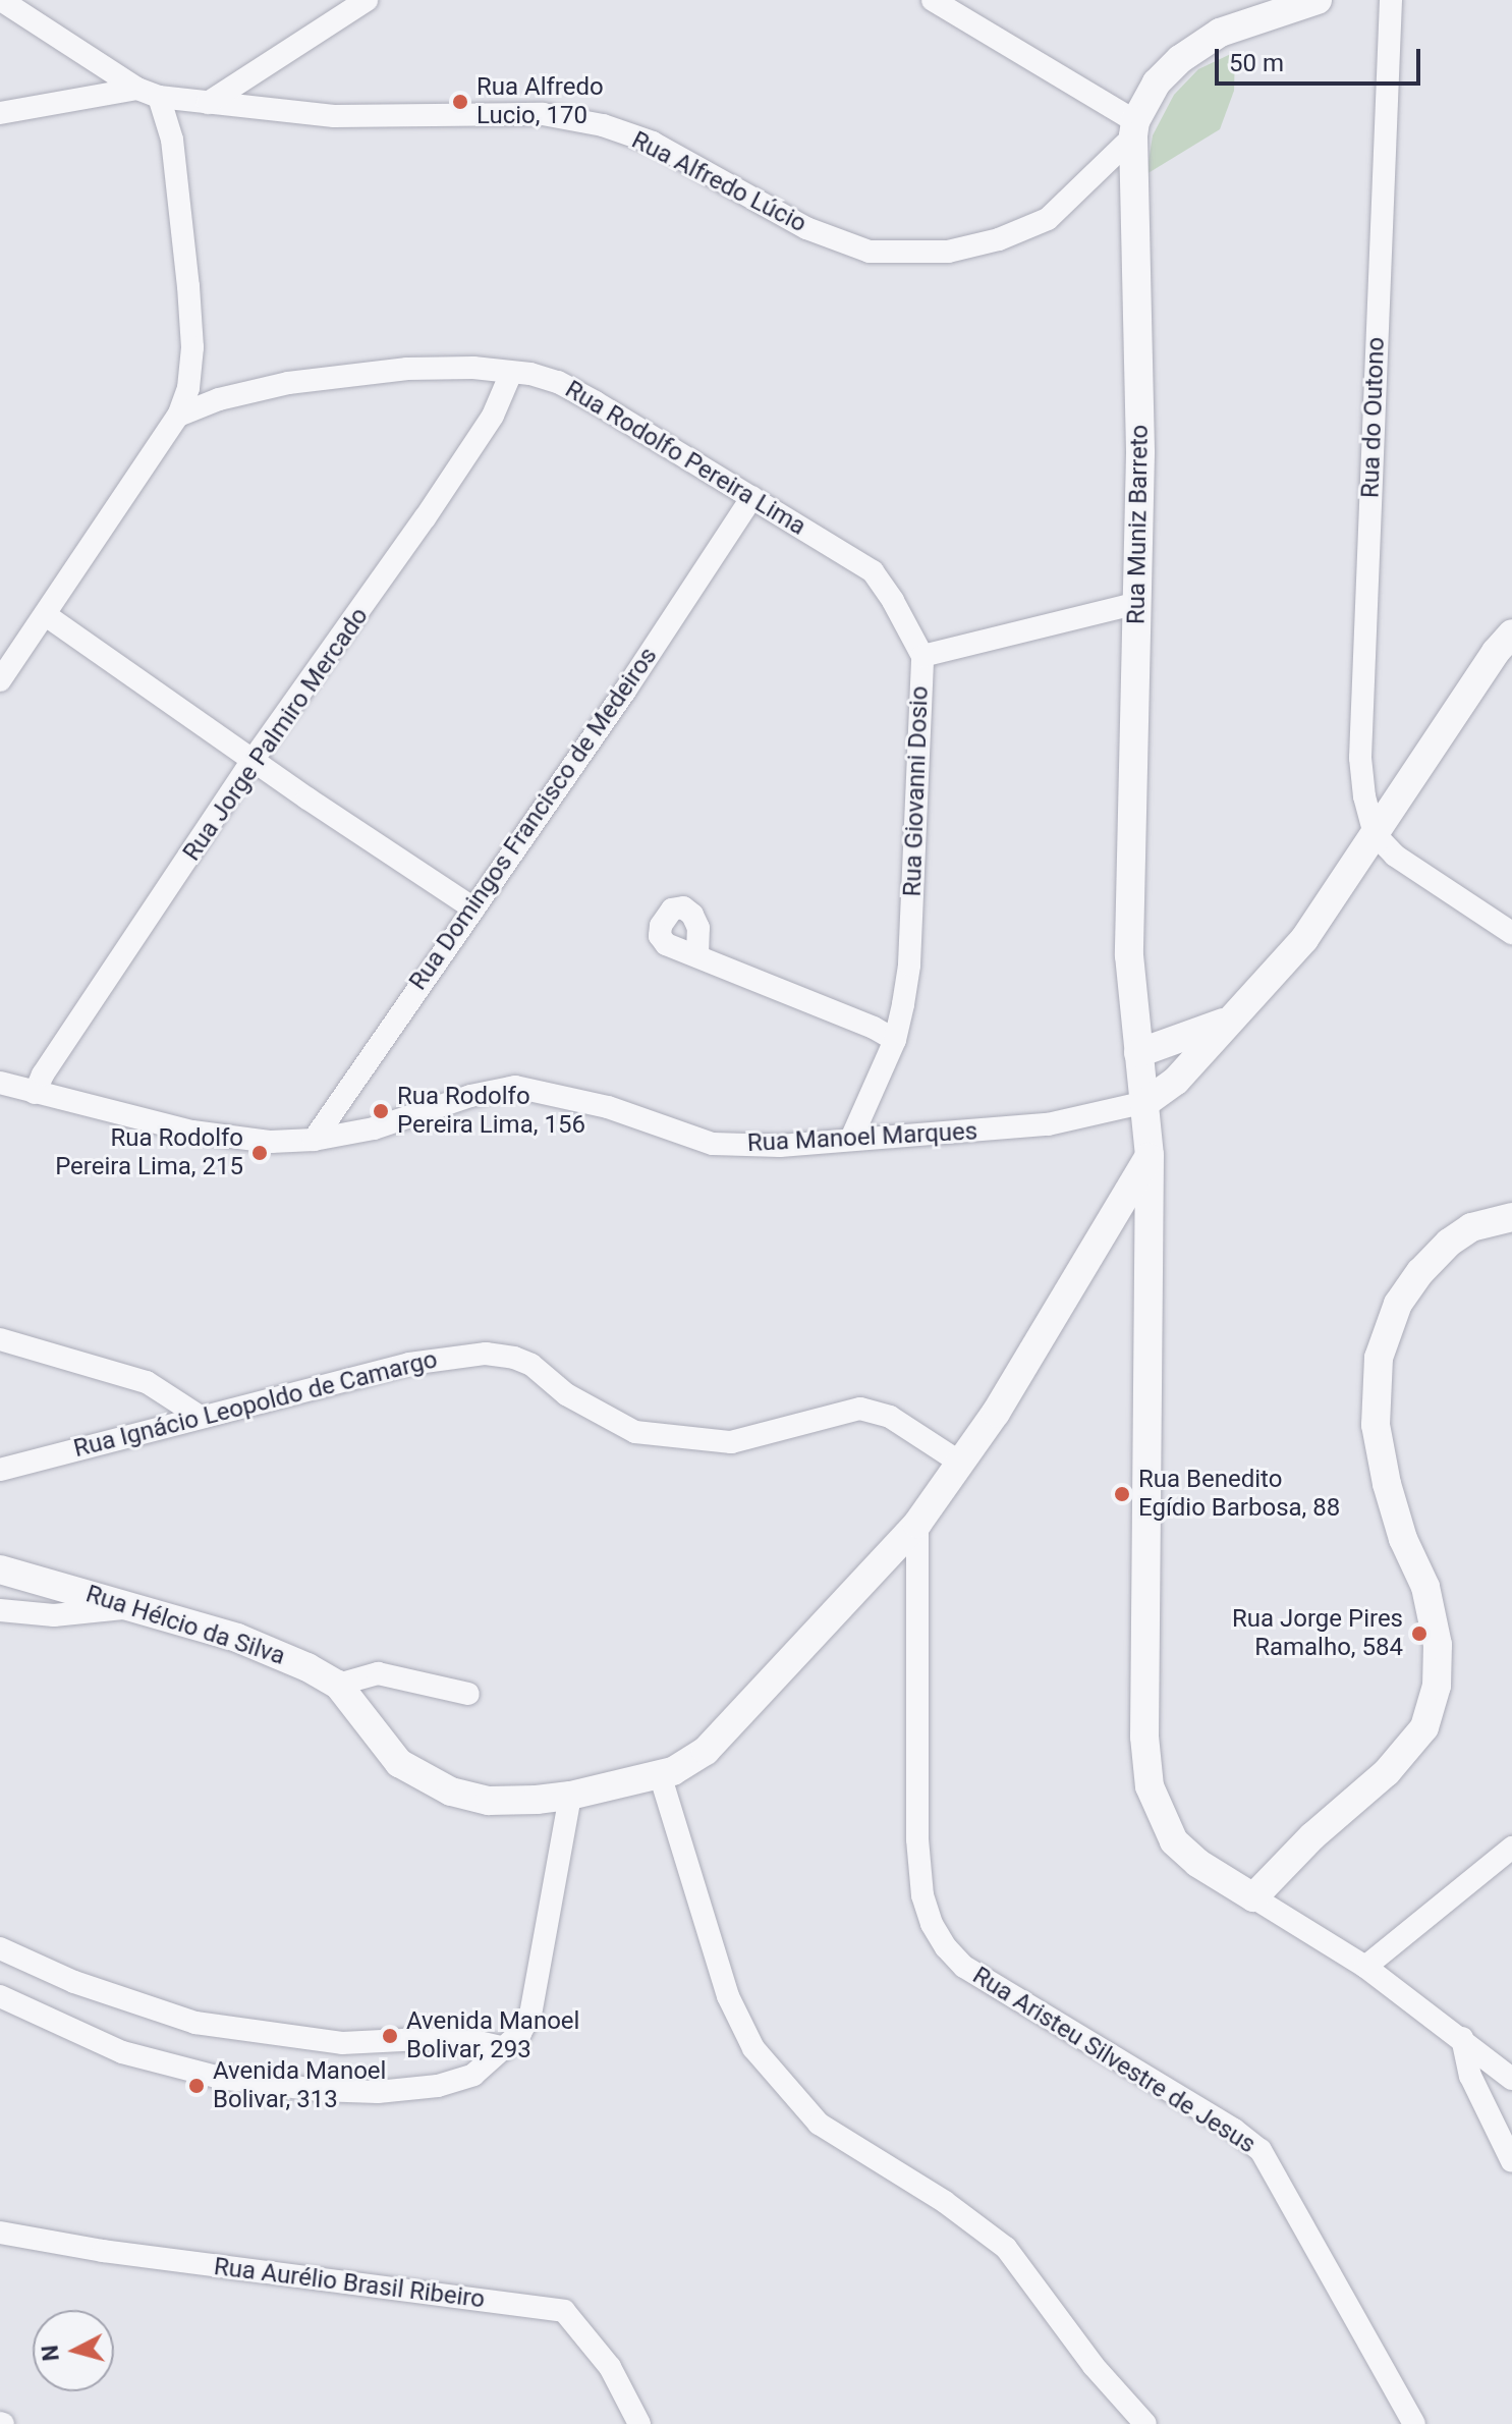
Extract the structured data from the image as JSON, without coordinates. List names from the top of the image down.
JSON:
{
  "streets": {
    "street": [
      "Rua Alfredo Lúcio",
      "Rua do Outono",
      "Rua Rodolfo Pereira Lima",
      "Rua Muniz Barreto",
      "Rua Jorge Palmiro Mercado",
      "Rua Giovanni Dosio",
      "Rua Domingos Francisco de Medeiros",
      "Rua Manoel Marques",
      "Rua Ignácio Leopoldo de Camargo",
      "Rua Hélcio da Silva",
      "Rua Aristeu Silvestre de Jesus",
      "Rua Aurélio Brasil Ribeiro"
    ]
  },
  "crossings": [
    ["Rua Alfredo Lúcio", "Rua Muniz Barreto"],
    ["Rua Rodolfo Pereira Lima", "Rua Jorge Palmiro Mercado"],
    ["Rua Rodolfo Pereira Lima", "Rua Giovanni Dosio"],
    ["Rua Rodolfo Pereira Lima", "Rua Domingos Francisco de Medeiros"],
    ["Rua Muniz Barreto", "Rua Giovanni Dosio"],
    ["Rua Muniz Barreto", "Rua Manoel Marques"],
    ["Rua Muniz Barreto", "Rua Hélcio da Silva"],
    ["Rua Giovanni Dosio", "Rua Manoel Marques"],
    ["Rua Domingos Francisco de Medeiros", "Rua Manoel Marques"],
    ["Rua Ignácio Leopoldo de Camargo", "Rua Hélcio da Silva"],
    ["Rua Hélcio da Silva", "Rua Aristeu Silvestre de Jesus"]
  ],
  "places": [
    "Rua Alfredo Lucio, 170",
    "Rua Rodolfo Pereira Lima, 156",
    "Rua Rodolfo Pereira Lima, 215",
    "Rua Benedito Egídio Barbosa, 88",
    "Rua Jorge Pires Ramalho, 584",
    "Avenida Manoel Bolivar, 293",
    "Avenida Manoel Bolivar, 313"
  ],
  "scale_bar": "50 m",
  "north": "left"
}
